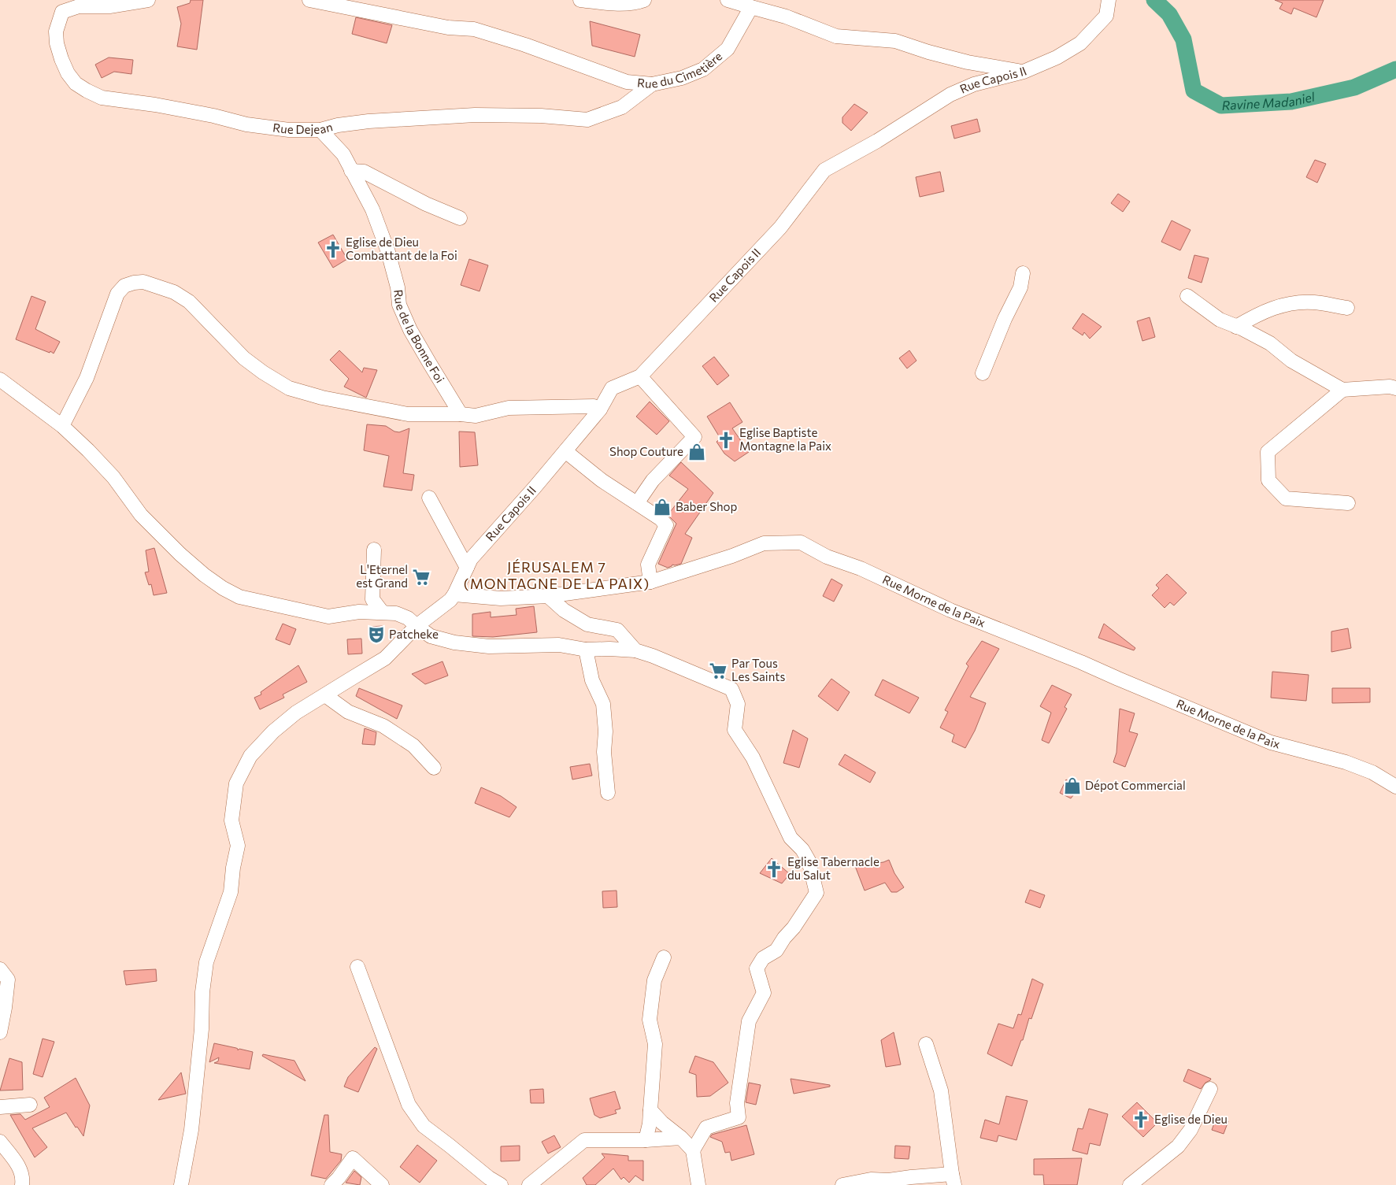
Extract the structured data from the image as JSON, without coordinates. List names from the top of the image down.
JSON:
{
  "streets": {
    "street": [
      "Rue du Cimetière",
      "Rue Capois II",
      "Rue Dejean",
      "Rue de la Bonne Foi",
      "Rue Morne de la Paix"
    ]
  },
  "crossings": [
    ["Rue du Cimetière", "Rue Dejean"],
    ["Rue Capois II", "Rue Morne de la Paix"],
    ["Rue Dejean", "Rue de la Bonne Foi"]
  ],
  "districts": ["JÉRUSALEM 7 (MONTAGNE DE LA PAIX)"],
  "water": ["Ravine Madaniel"],
  "places": {
    "church": [
      "Eglise de Dieu Combattant de la Foi",
      "Eglise Baptiste Montagne la Paix",
      "Eglise Tabernacle du Salut",
      "Eglise de Dieu"
    ],
    "shop": ["Shop Couture", "Baber Shop", "Dépot Commercial"],
    "supermarket": ["L'Eternel est Grand", "Par Tous Les Saints"],
    "theatre": ["Patcheke"]
  }
}
